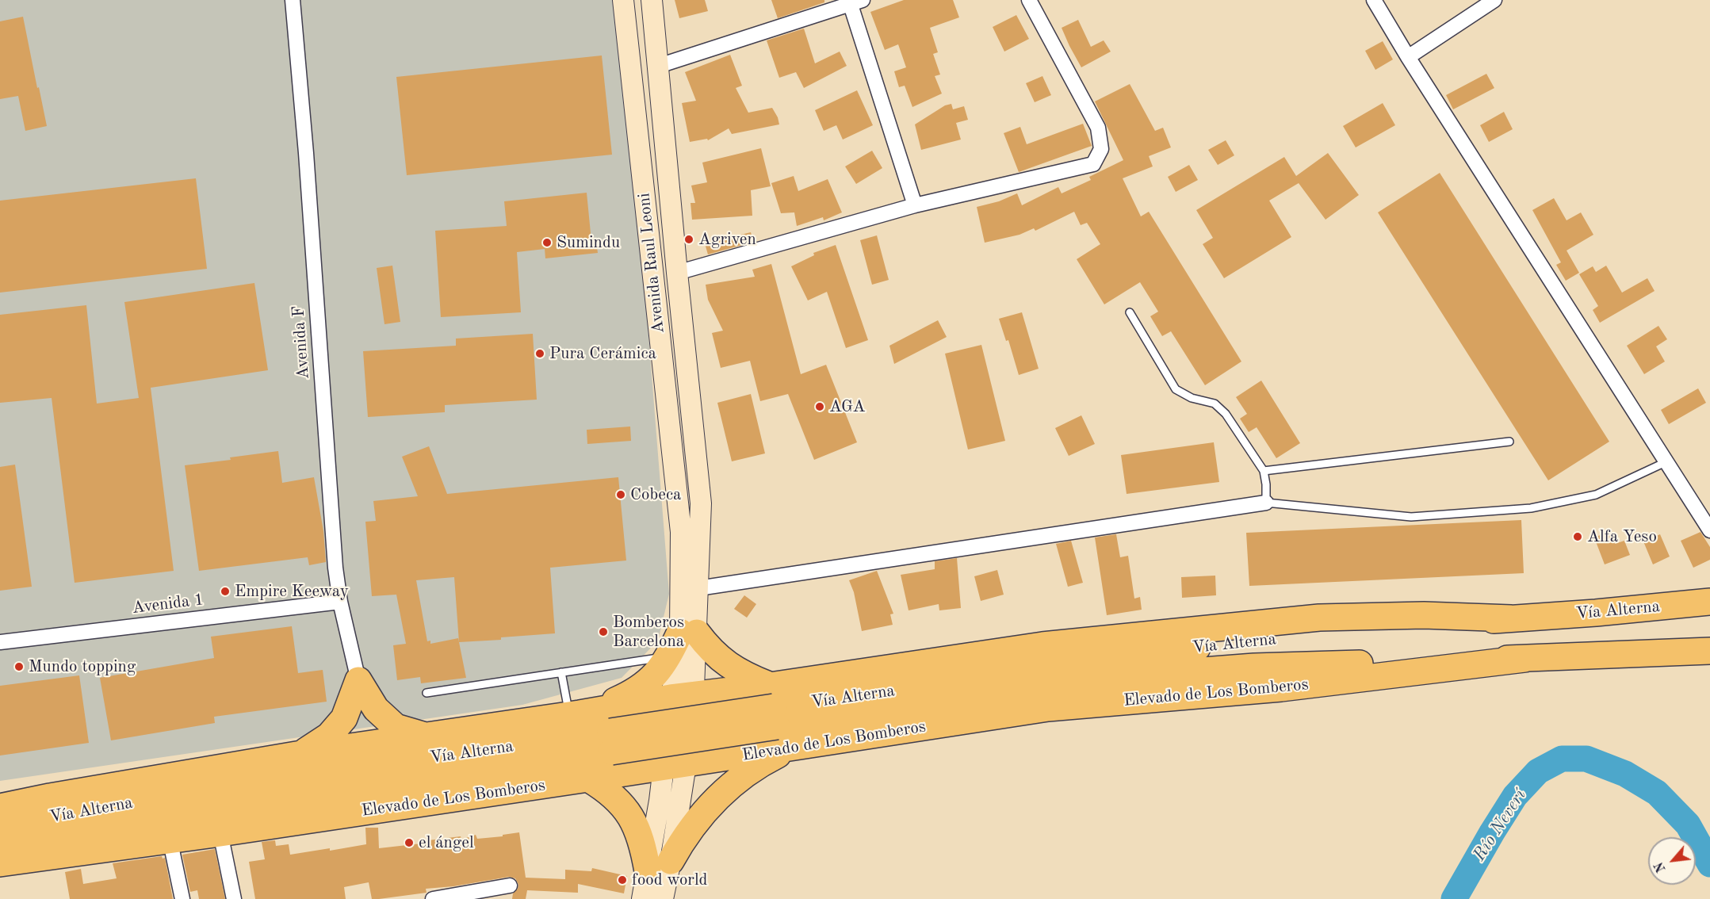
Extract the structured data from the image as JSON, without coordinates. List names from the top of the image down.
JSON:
{
  "streets": {
    "highway": ["Vía Alterna", "Elevado de Los Bomberos"],
    "main road": ["Avenida Raul Leoni"],
    "street": ["Avenida F", "Avenida 1"]
  },
  "crossings": [
    ["Avenida Raul Leoni", "Elevado de Los Bomberos"],
    ["Avenida F", "Avenida 1"],
    ["Vía Alterna", "Elevado de Los Bomberos"]
  ],
  "water": ["Río Neverí"],
  "places": [
    "Agriven",
    "Sumindu",
    "Pura Cerámica",
    "AGA",
    "Cobeca",
    "Alfa Yeso",
    "Empire Keeway",
    "Bomberos Barcelona",
    "Mundo topping",
    "el ángel",
    "food world"
  ],
  "north": "bottom left"
}
